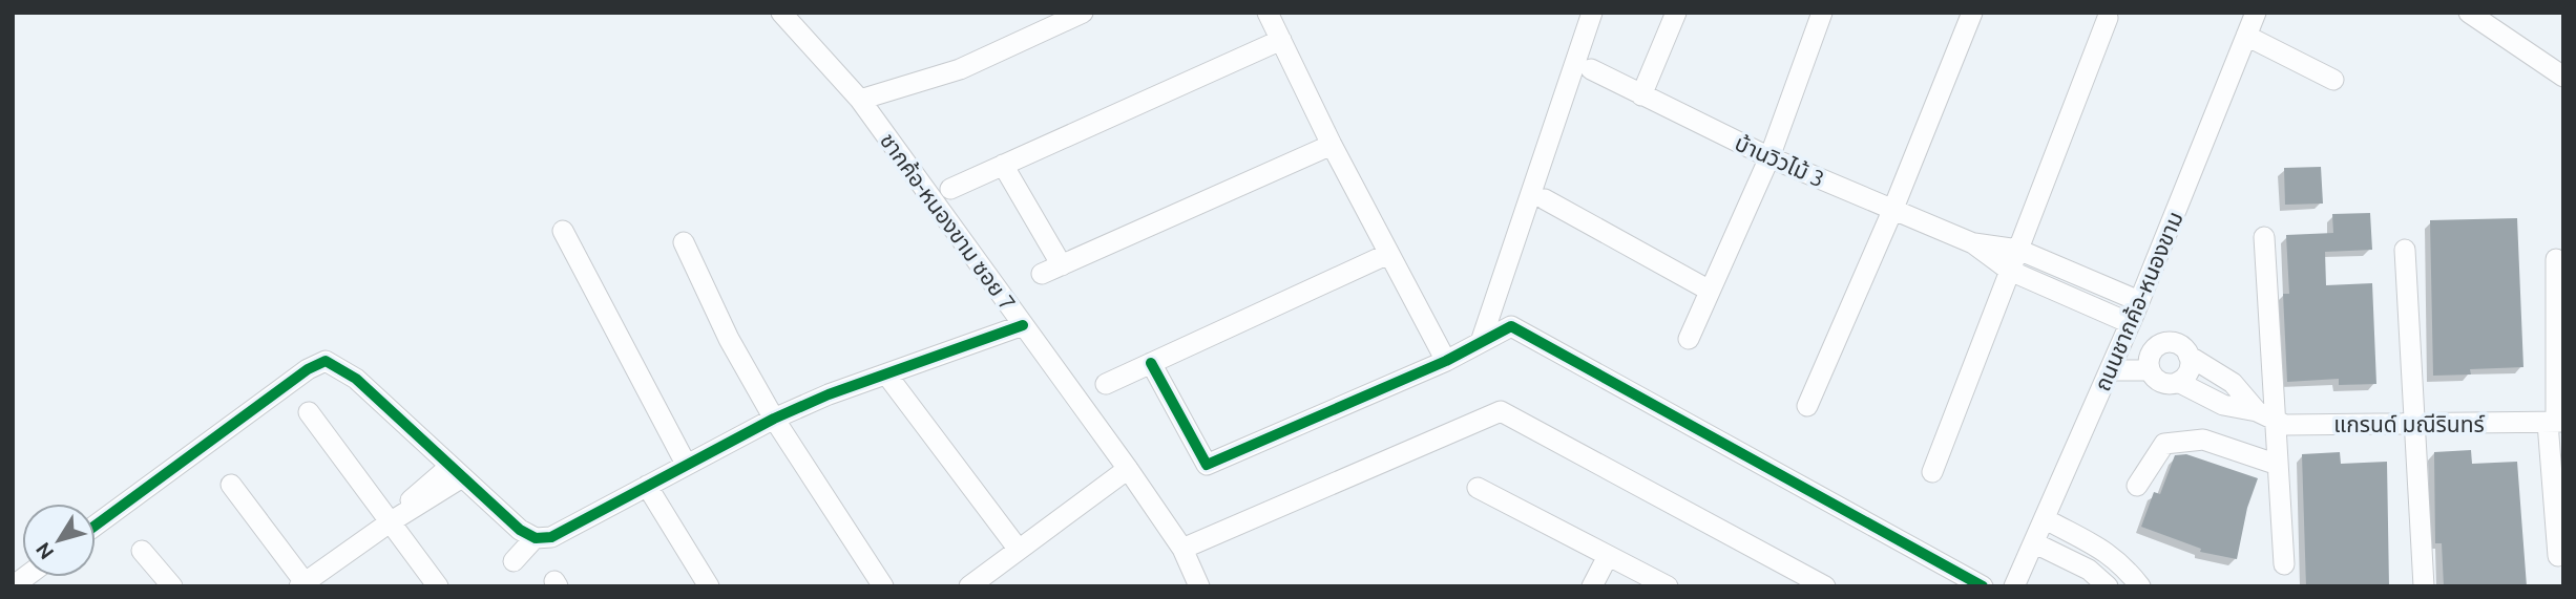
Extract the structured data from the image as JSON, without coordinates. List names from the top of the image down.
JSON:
{
  "streets": {
    "street": [
      "บ้านวิวไม้ 3",
      "ชากค้อ-หนองขาม ซอย 7",
      "ถนนชากค้อ-หนองขาม",
      "แกรนด์ มณีรินทร์"
    ]
  },
  "crossings": [
    ["บ้านวิวไม้ 3", "ถนนชากค้อ-หนองขาม"]
  ],
  "north": "bottom left"
}
